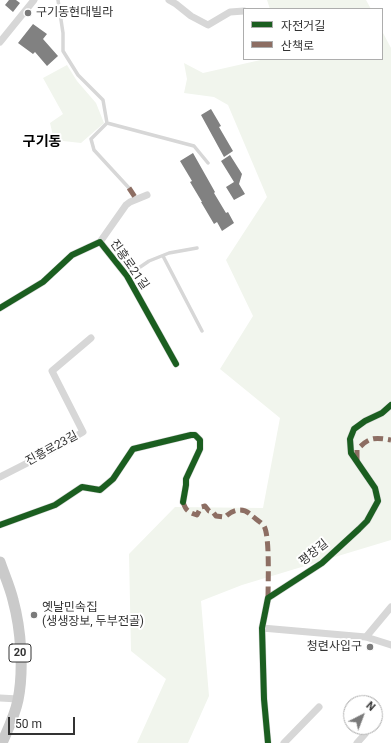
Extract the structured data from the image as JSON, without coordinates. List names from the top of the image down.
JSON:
{
  "streets": {
    "main road": ["20"],
    "street": ["진흥로21길", "진흥로23길", "평창길"]
  },
  "districts": ["구기동"],
  "places": ["구기동현대빌라", "옛날민속집 (생생장보, 두부전골)", "청련사입구"],
  "legend": ["자전거길", "산책로"],
  "scale_bar": "50 m",
  "north": "top right"
}
